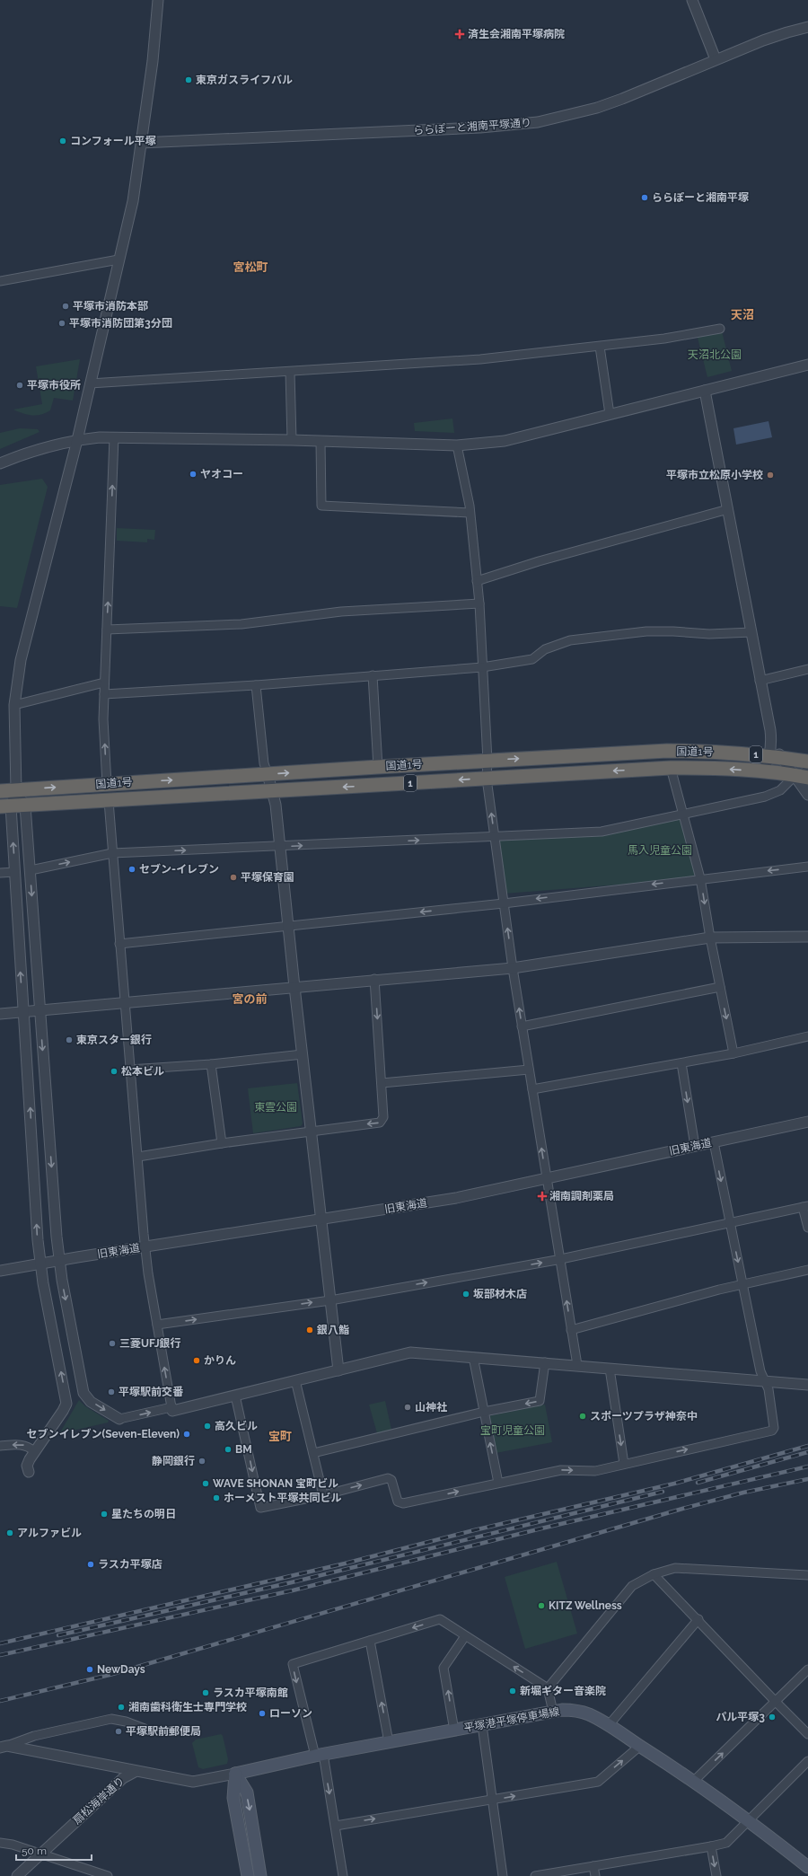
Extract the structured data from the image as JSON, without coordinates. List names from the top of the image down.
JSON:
{
  "streets": {
    "highway": ["国道1号", "1"],
    "main road": ["平塚港平塚停車場線"],
    "street": ["ららぽーと湘南平塚通り", "旧東海道", "扇松海岸通り"]
  },
  "crossings": [
    ["国道1号", "1"]
  ],
  "districts": [
    "宮松町",
    "天沼",
    "宮の前",
    "宝町"
  ],
  "parks": [
    "天沼北公園",
    "馬入児童公園",
    "東雲公園",
    "宝町児童公園"
  ],
  "places": {
    "health": ["済生会湘南平塚病院", "湘南調剤薬局"],
    "other": [
      "東京ガスライフバル",
      "コンフォール平塚",
      "ららぽーと湘南平塚",
      "平塚市消防本部",
      "平塚市消防団第3分団",
      "平塚市役所",
      "ヤオコー",
      "平塚市立松原小学校",
      "セブン-イレブン",
      "平塚保育園",
      "東京スター銀行",
      "松本ビル",
      "坂部材木店",
      "銀八鮨",
      "三菱UFJ銀行",
      "かりん",
      "平塚駅前交番",
      "山神社",
      "スポーツプラザ神奈中",
      "高久ビル",
      "セブンイレブン(Seven-Eleven)",
      "BM",
      "静岡銀行",
      "WAVE SHONAN 宝町ビル",
      "ホーメスト平塚共同ビル",
      "星たちの明日",
      "アルファビル",
      "ラスカ平塚店",
      "KITZ Wellness",
      "NewDays",
      "新堀ギター音楽院",
      "ラスカ平塚南館",
      "湘南歯科衛生士専門学校",
      "ローソン",
      "パル平塚3",
      "平塚駅前郵便局"
    ]
  },
  "scale_bar": "50 m"
}
